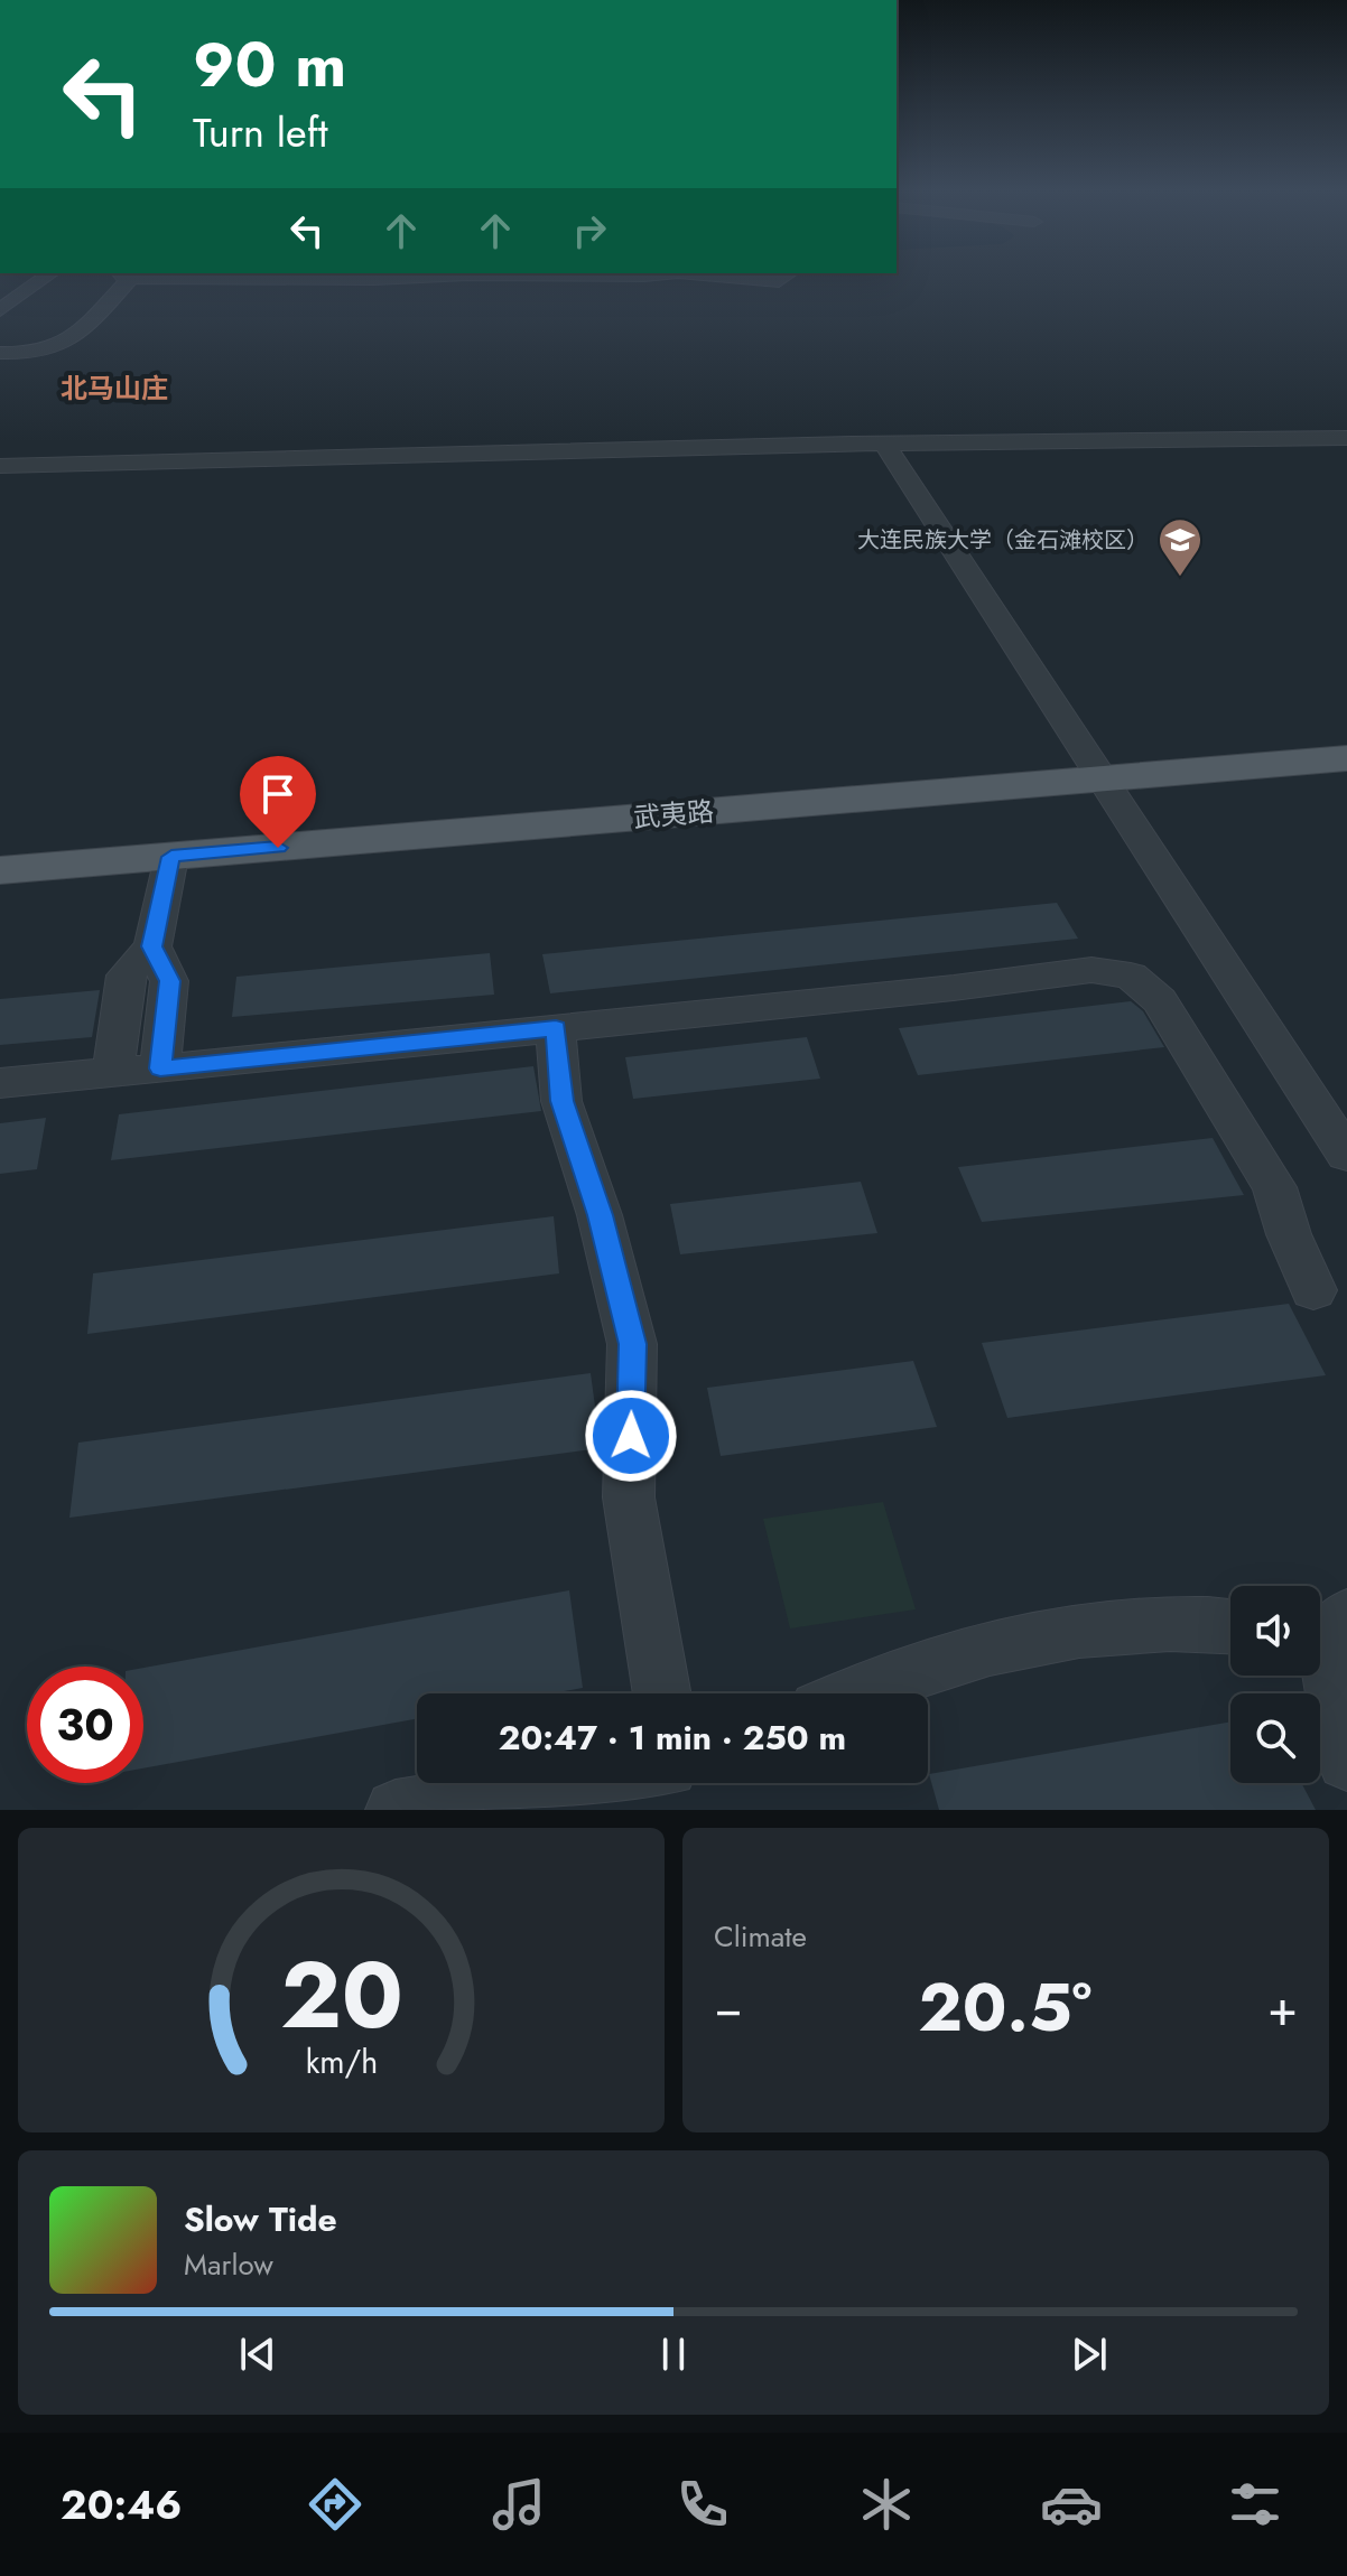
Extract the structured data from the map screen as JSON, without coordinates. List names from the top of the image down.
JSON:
{
  "streets": {
    "main road": ["武夷路"]
  },
  "districts": ["北马山庄"],
  "places": {
    "school or university": ["大连民族大学（金石滩校区）"]
  },
  "page": {
    "turn": ["90 m", "Turn left"],
    "limit": "30",
    "trip": "20:47 · 1 min · 250 m",
    "tile": "Climate",
    "heat": ["−", "20.5°", "+"],
    "song": ["Slow Tide", "Marlow"],
    "tabs": "20:46",
    "gauge": ["20", "km/h"]
  }
}
